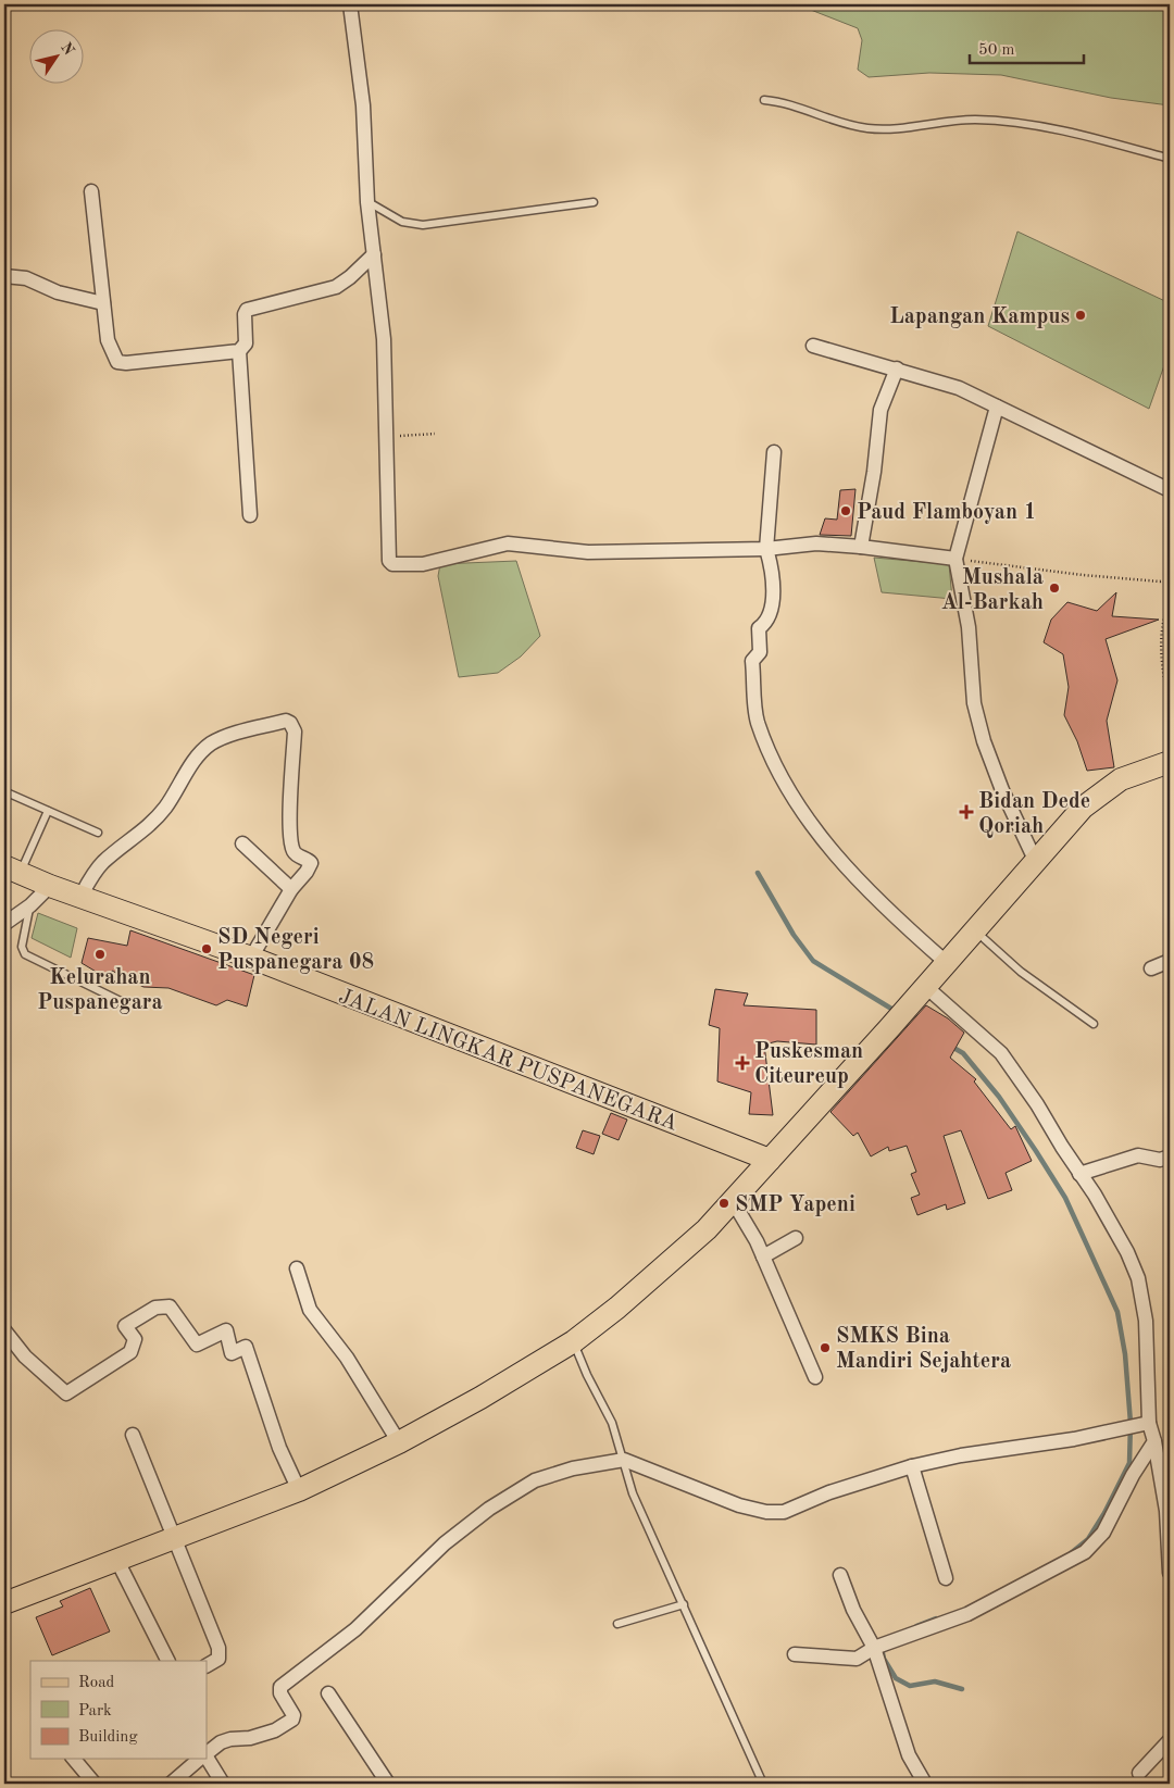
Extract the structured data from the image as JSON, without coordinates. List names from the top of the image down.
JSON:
{
  "streets": {
    "main road": ["JALAN LINGKAR PUSPANEGARA"]
  },
  "places": {
    "other": [
      "Lapangan Kampus",
      "Paud Flamboyan 1",
      "Mushala Al-Barkah",
      "SD Negeri Puspanegara 08",
      "Kelurahan Puspanegara",
      "SMP Yapeni",
      "SMKS Bina Mandiri Sejahtera"
    ],
    "health": ["Bidan Dede Qoriah", "Puskesman Citeureup"]
  },
  "legend": ["Road", "Park", "Building"],
  "scale_bar": "50 m",
  "north": "top right"
}
